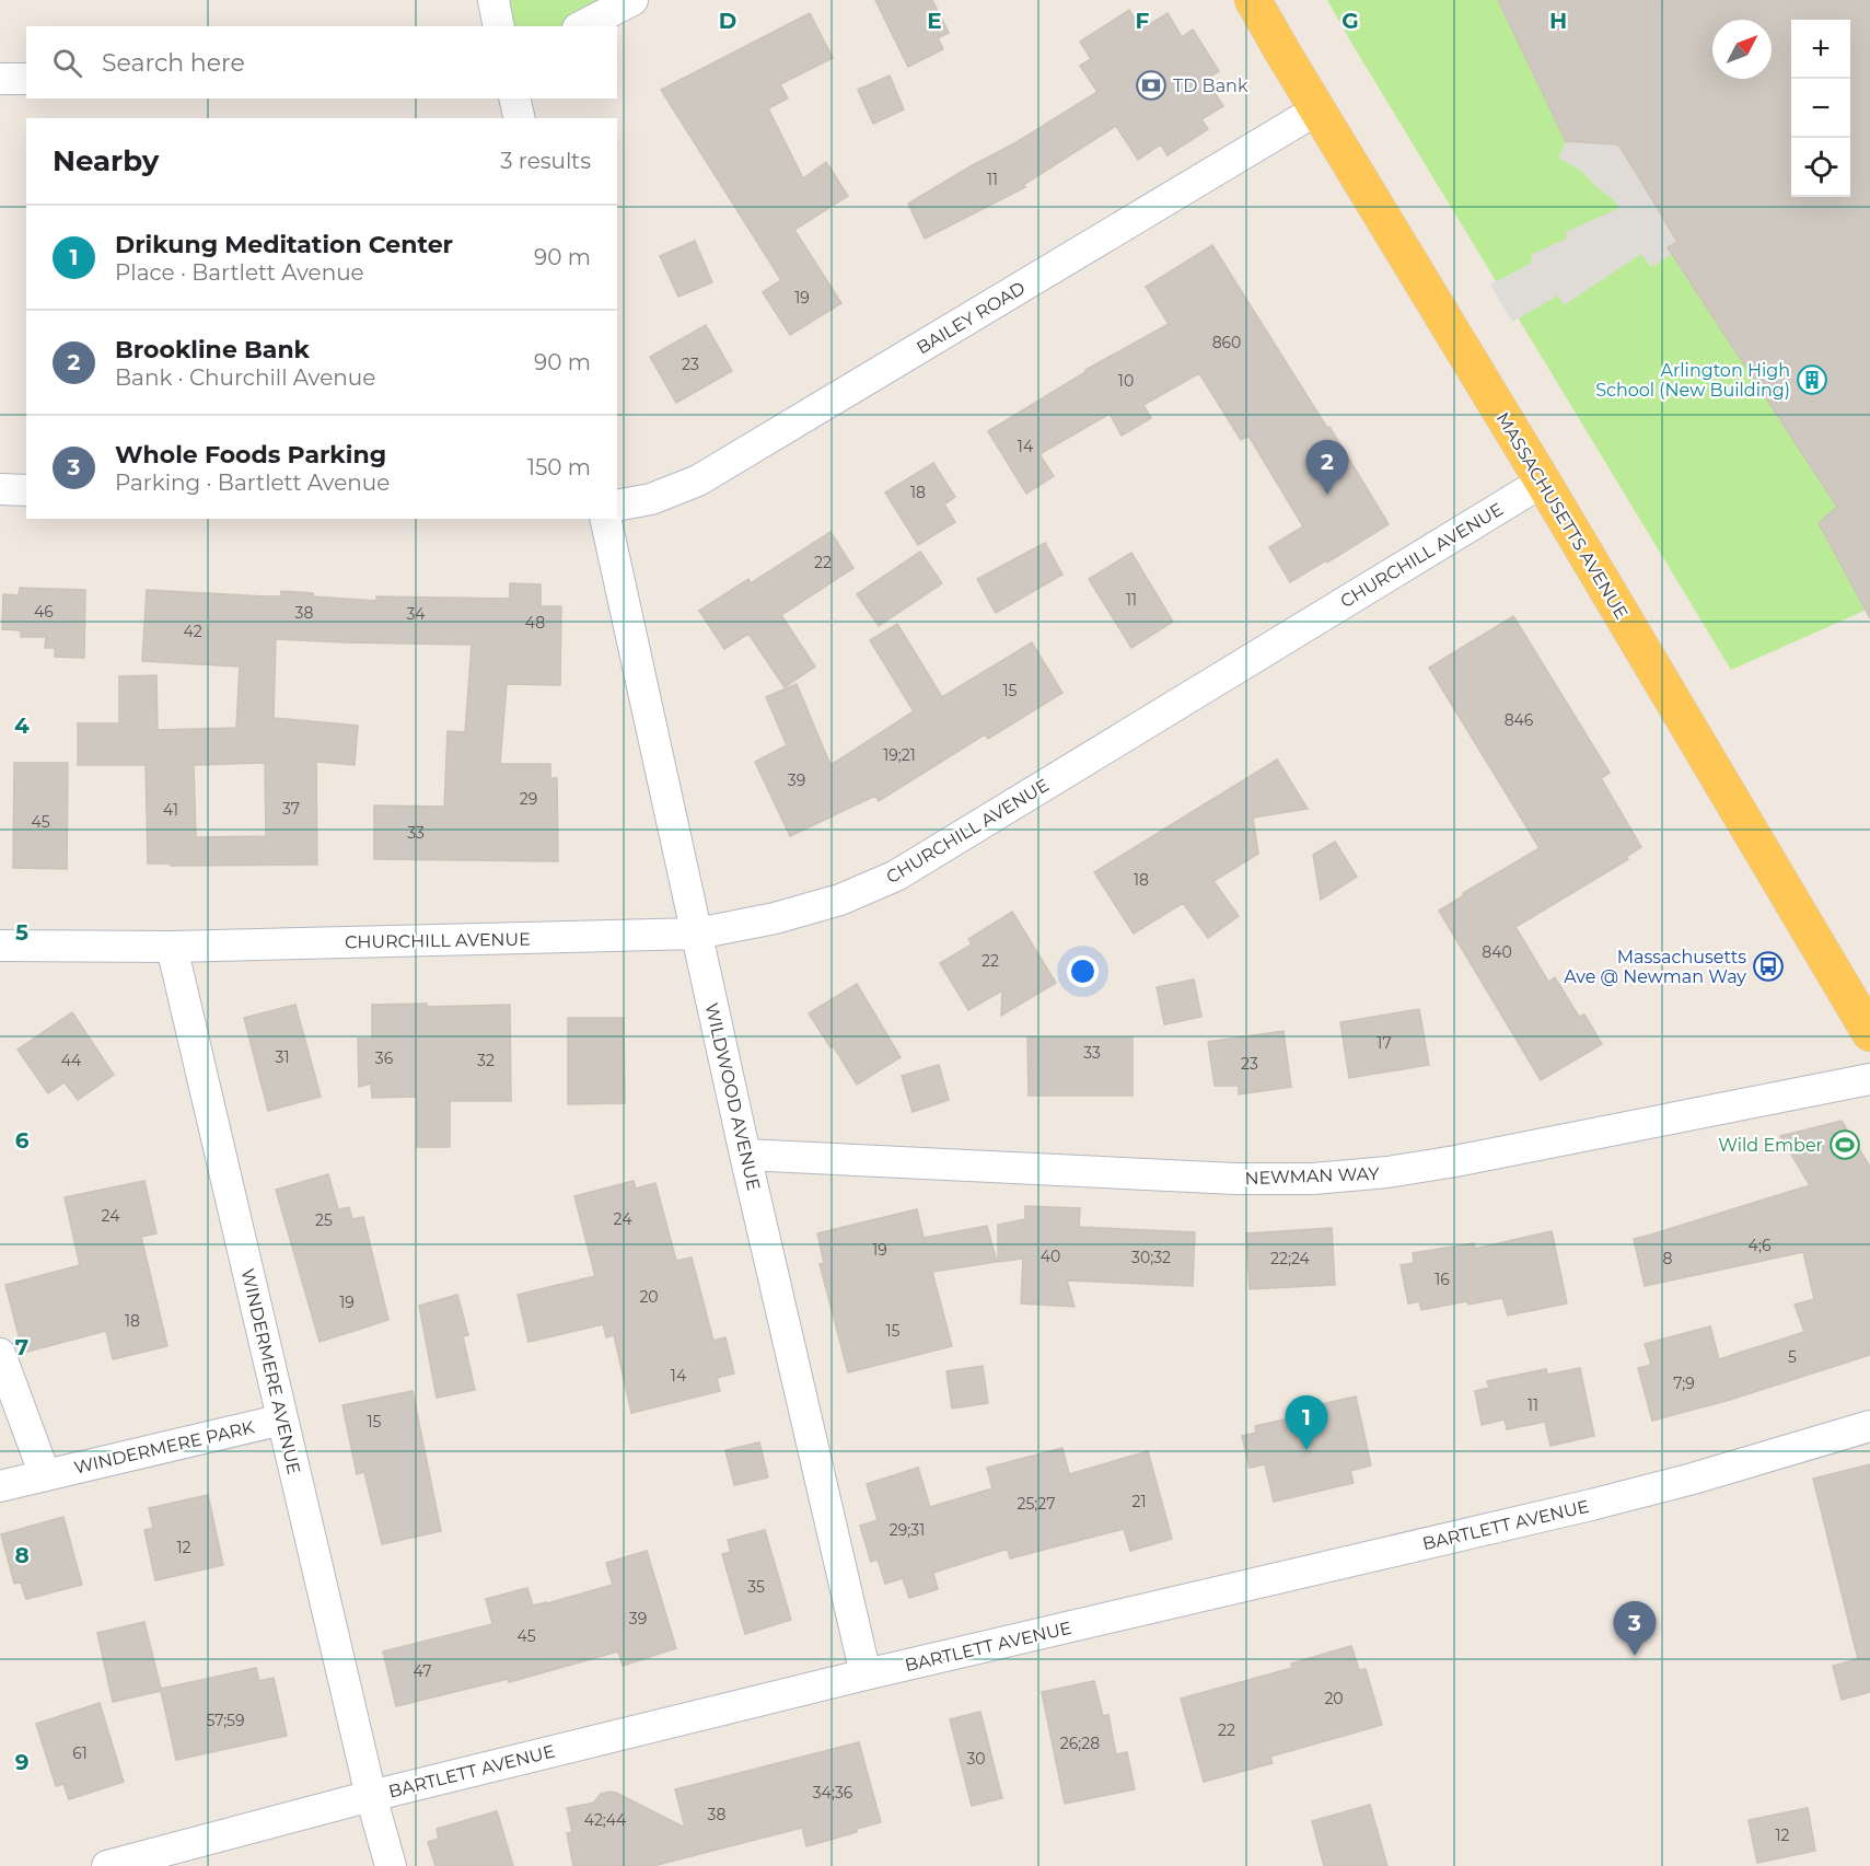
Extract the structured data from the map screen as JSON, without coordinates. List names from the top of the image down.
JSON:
{
  "streets": {
    "main road": ["MASSACHUSETTS AVENUE"],
    "street": [
      "BAILEY ROAD",
      "CHURCHILL AVENUE",
      "WILDWOOD AVENUE",
      "NEWMAN WAY",
      "WINDERMERE AVENUE",
      "WINDERMERE PARK",
      "BARTLETT AVENUE"
    ]
  },
  "crossings": [
    ["BAILEY ROAD", "MASSACHUSETTS AVENUE"],
    ["MASSACHUSETTS AVENUE", "CHURCHILL AVENUE"],
    ["CHURCHILL AVENUE", "WILDWOOD AVENUE"],
    ["CHURCHILL AVENUE", "WINDERMERE AVENUE"],
    ["WILDWOOD AVENUE", "NEWMAN WAY"],
    ["WILDWOOD AVENUE", "BARTLETT AVENUE"],
    ["WINDERMERE AVENUE", "WINDERMERE PARK"],
    ["WINDERMERE AVENUE", "BARTLETT AVENUE"]
  ],
  "places": {
    "bank": ["TD Bank"],
    "building": ["Arlington High School (New Building)"],
    "bus stop": ["Massachusetts Ave @ Newman Way"],
    "sports": ["Wild Ember"]
  },
  "house_numbers": [
    "11",
    "19",
    "860",
    "23",
    "10",
    "14",
    "18",
    "22",
    "11",
    "46",
    "38",
    "34",
    "48",
    "42",
    "15",
    "846",
    "19;21",
    "39",
    "29",
    "37",
    "41",
    "45",
    "33",
    "18",
    "840",
    "22",
    "17",
    "33",
    "31",
    "36",
    "44",
    "32",
    "23",
    "24",
    "24",
    "25",
    "4;6",
    "19",
    "40",
    "30;32",
    "22;24",
    "8",
    "16",
    "20",
    "19",
    "18",
    "15",
    "5",
    "14",
    "7;9",
    "11",
    "15",
    "21",
    "25;27",
    "29;31",
    "12",
    "35",
    "39",
    "45",
    "47",
    "20",
    "57;59",
    "22",
    "26;28",
    "61",
    "30",
    "34;36",
    "38",
    "42;44",
    "12"
  ],
  "north": "top right",
  "page": {
    "map_buttons": ["+", "−"],
    "search": "Search here",
    "heading": ["Nearby", "3 results"],
    "list": [
      {
        "mark": "1",
        "name": "Drikung Meditation Center",
        "note": "Place · Bartlett Avenue",
        "value": "90 m"
      },
      {
        "mark": "2",
        "name": "Brookline Bank",
        "note": "Bank · Churchill Avenue",
        "value": "90 m"
      },
      {
        "mark": "3",
        "name": "Whole Foods Parking",
        "note": "Parking · Bartlett Avenue",
        "value": "150 m"
      }
    ],
    "pins": ["2", "1", "3"]
  },
  "grid": {
    "columns": [
      "D",
      "E",
      "F",
      "G",
      "H"
    ],
    "rows": [
      "4",
      "5",
      "6",
      "7",
      "8",
      "9"
    ]
  }
}
